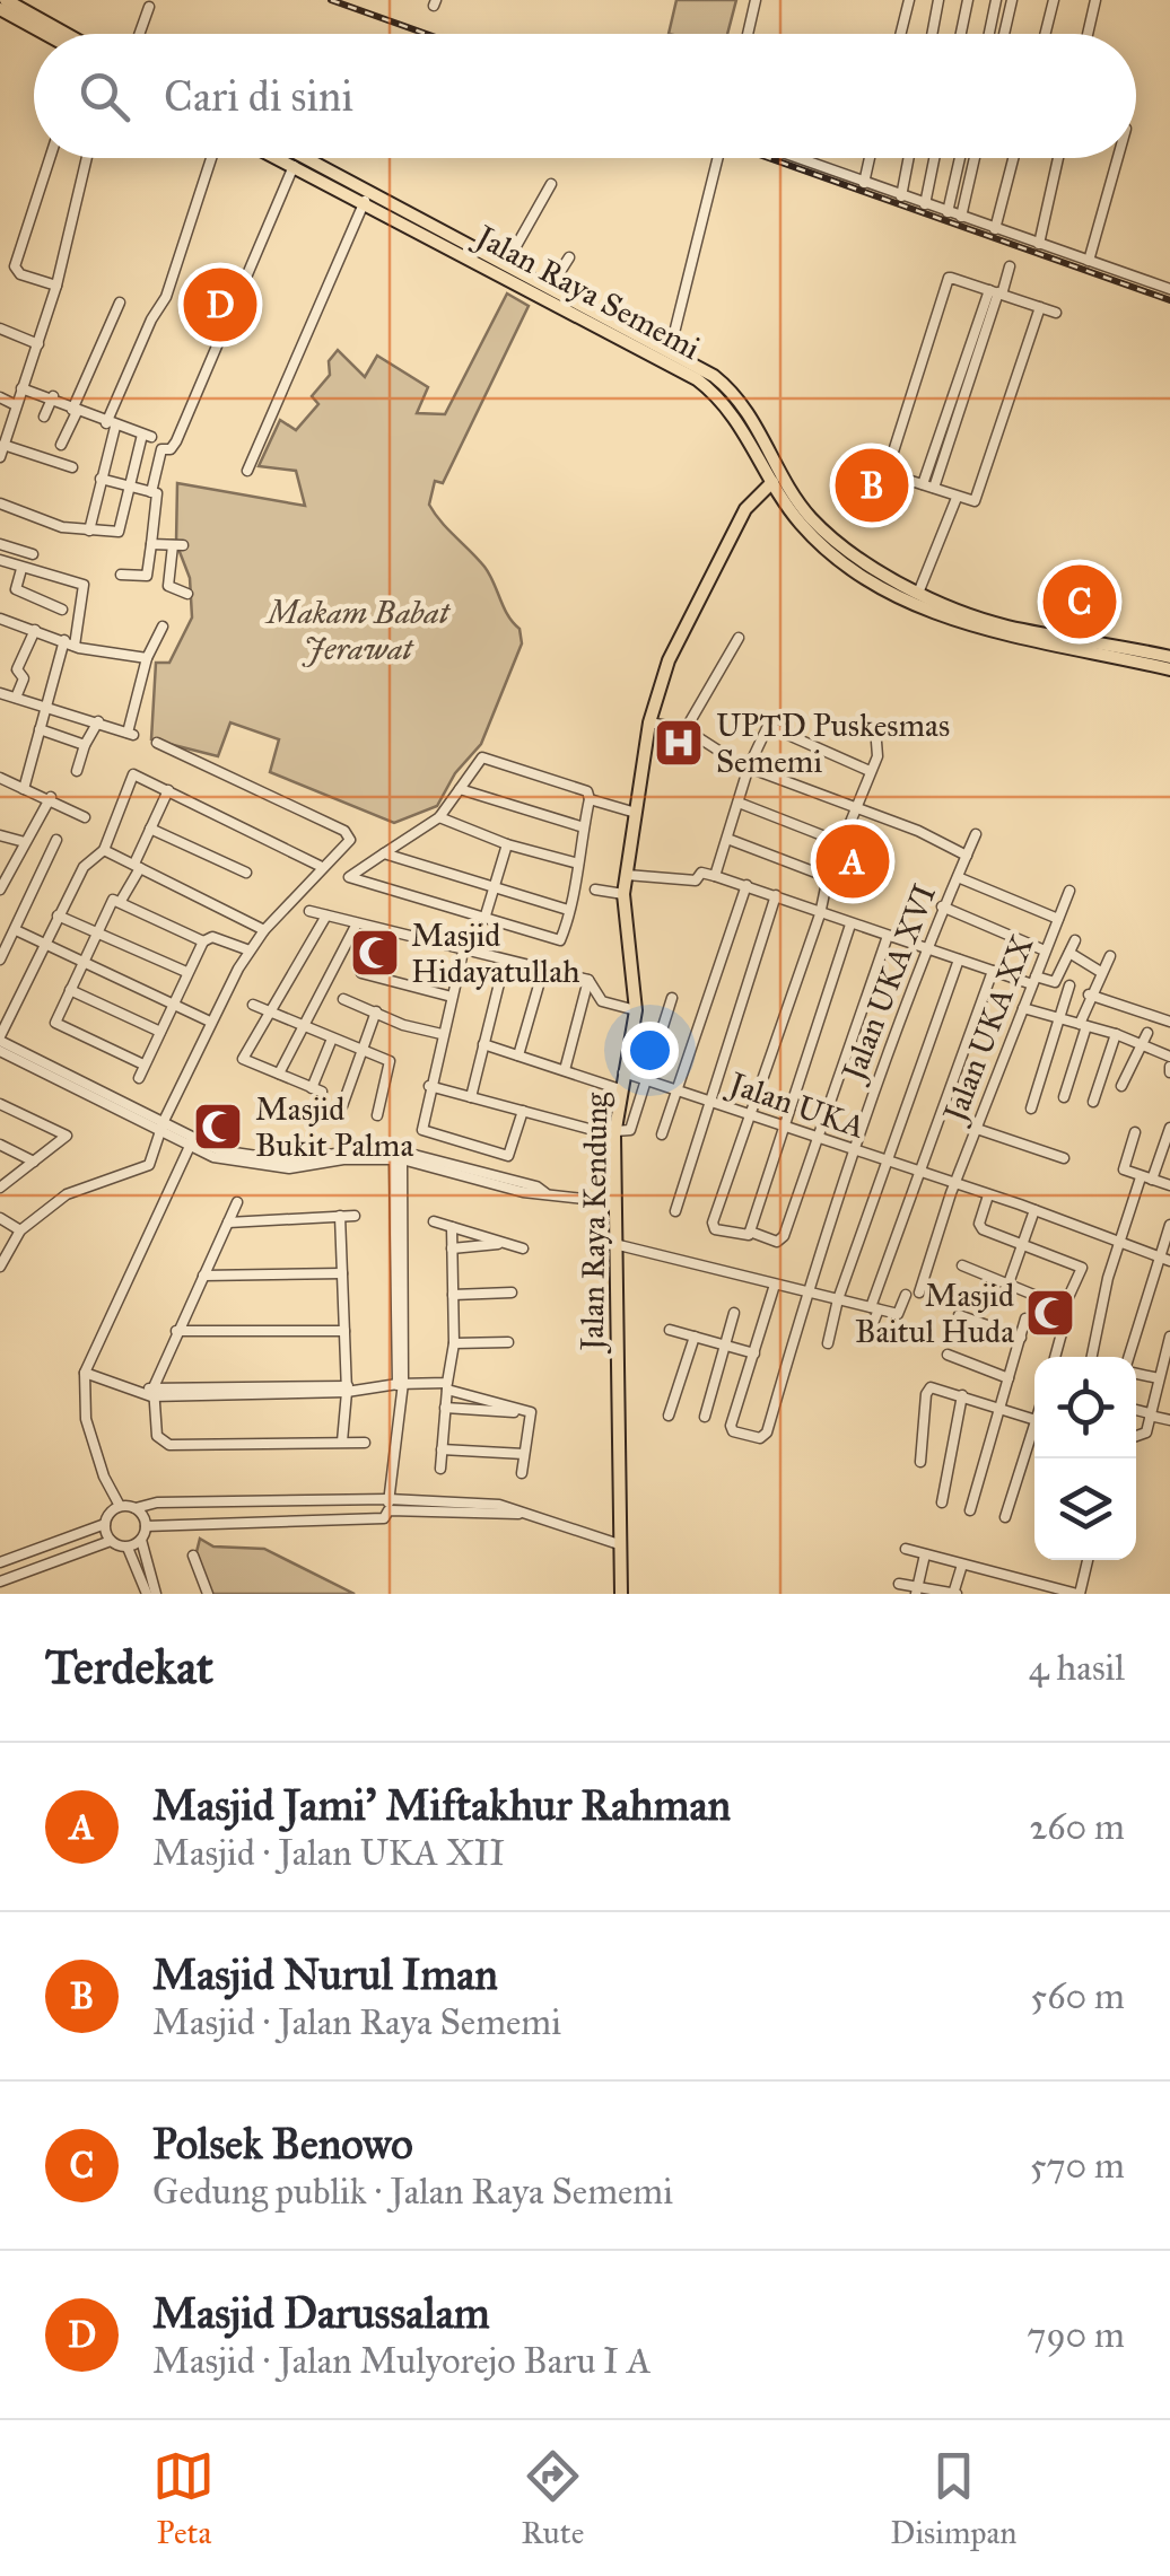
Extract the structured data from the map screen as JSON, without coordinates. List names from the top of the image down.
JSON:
{
  "streets": {
    "main road": ["Jalan Raya Sememi", "Jalan Raya Kendung"],
    "street": ["Jalan UKA XVI", "Jalan UKA XX", "Jalan UKA"]
  },
  "crossings": [
    ["Jalan Raya Sememi", "Jalan Raya Kendung"],
    ["Jalan UKA XVI", "Jalan UKA"],
    ["Jalan UKA XX", "Jalan UKA"],
    ["Jalan UKA", "Jalan Raya Kendung"]
  ],
  "parks": ["Makam Babat Jerawat"],
  "places": {
    "hospital": ["UPTD Puskesmas Sememi"],
    "mosque": ["Masjid Hidayatullah", "Masjid Bukit Palma", "Masjid Baitul Huda"]
  },
  "page": {
    "search": "Cari di sini",
    "pins": [
      "D",
      "B",
      "C",
      "A"
    ],
    "heading": ["Terdekat", "4 hasil"],
    "list": [
      {
        "mark": "A",
        "name": "Masjid Jami' Miftakhur Rahman",
        "note": "Masjid · Jalan UKA XII",
        "value": "260 m"
      },
      {
        "mark": "B",
        "name": "Masjid Nurul Iman",
        "note": "Masjid · Jalan Raya Sememi",
        "value": "560 m"
      },
      {
        "mark": "C",
        "name": "Polsek Benowo",
        "note": "Gedung publik · Jalan Raya Sememi",
        "value": "570 m"
      },
      {
        "mark": "D",
        "name": "Masjid Darussalam",
        "note": "Masjid · Jalan Mulyorejo Baru I A",
        "value": "790 m"
      }
    ],
    "nav": ["Peta", "Rute", "Disimpan"]
  }
}
